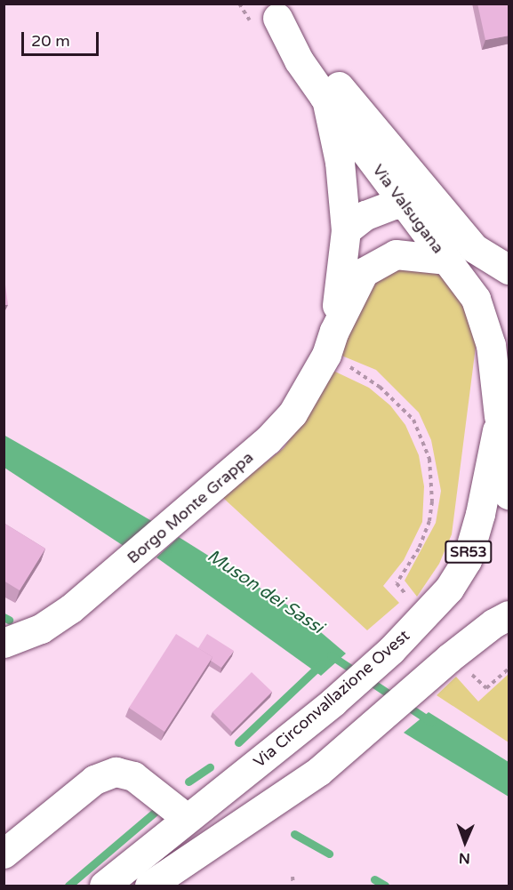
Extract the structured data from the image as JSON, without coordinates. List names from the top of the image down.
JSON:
{
  "streets": {
    "main road": [
      "Via Valsugana",
      "Borgo Monte Grappa",
      "SR53",
      "Via Circonvallazione Ovest"
    ]
  },
  "crossings": [
    ["Via Valsugana", "Via Circonvallazione Ovest"]
  ],
  "water": ["Muson dei Sassi"],
  "scale_bar": "20 m",
  "north": "bottom"
}
